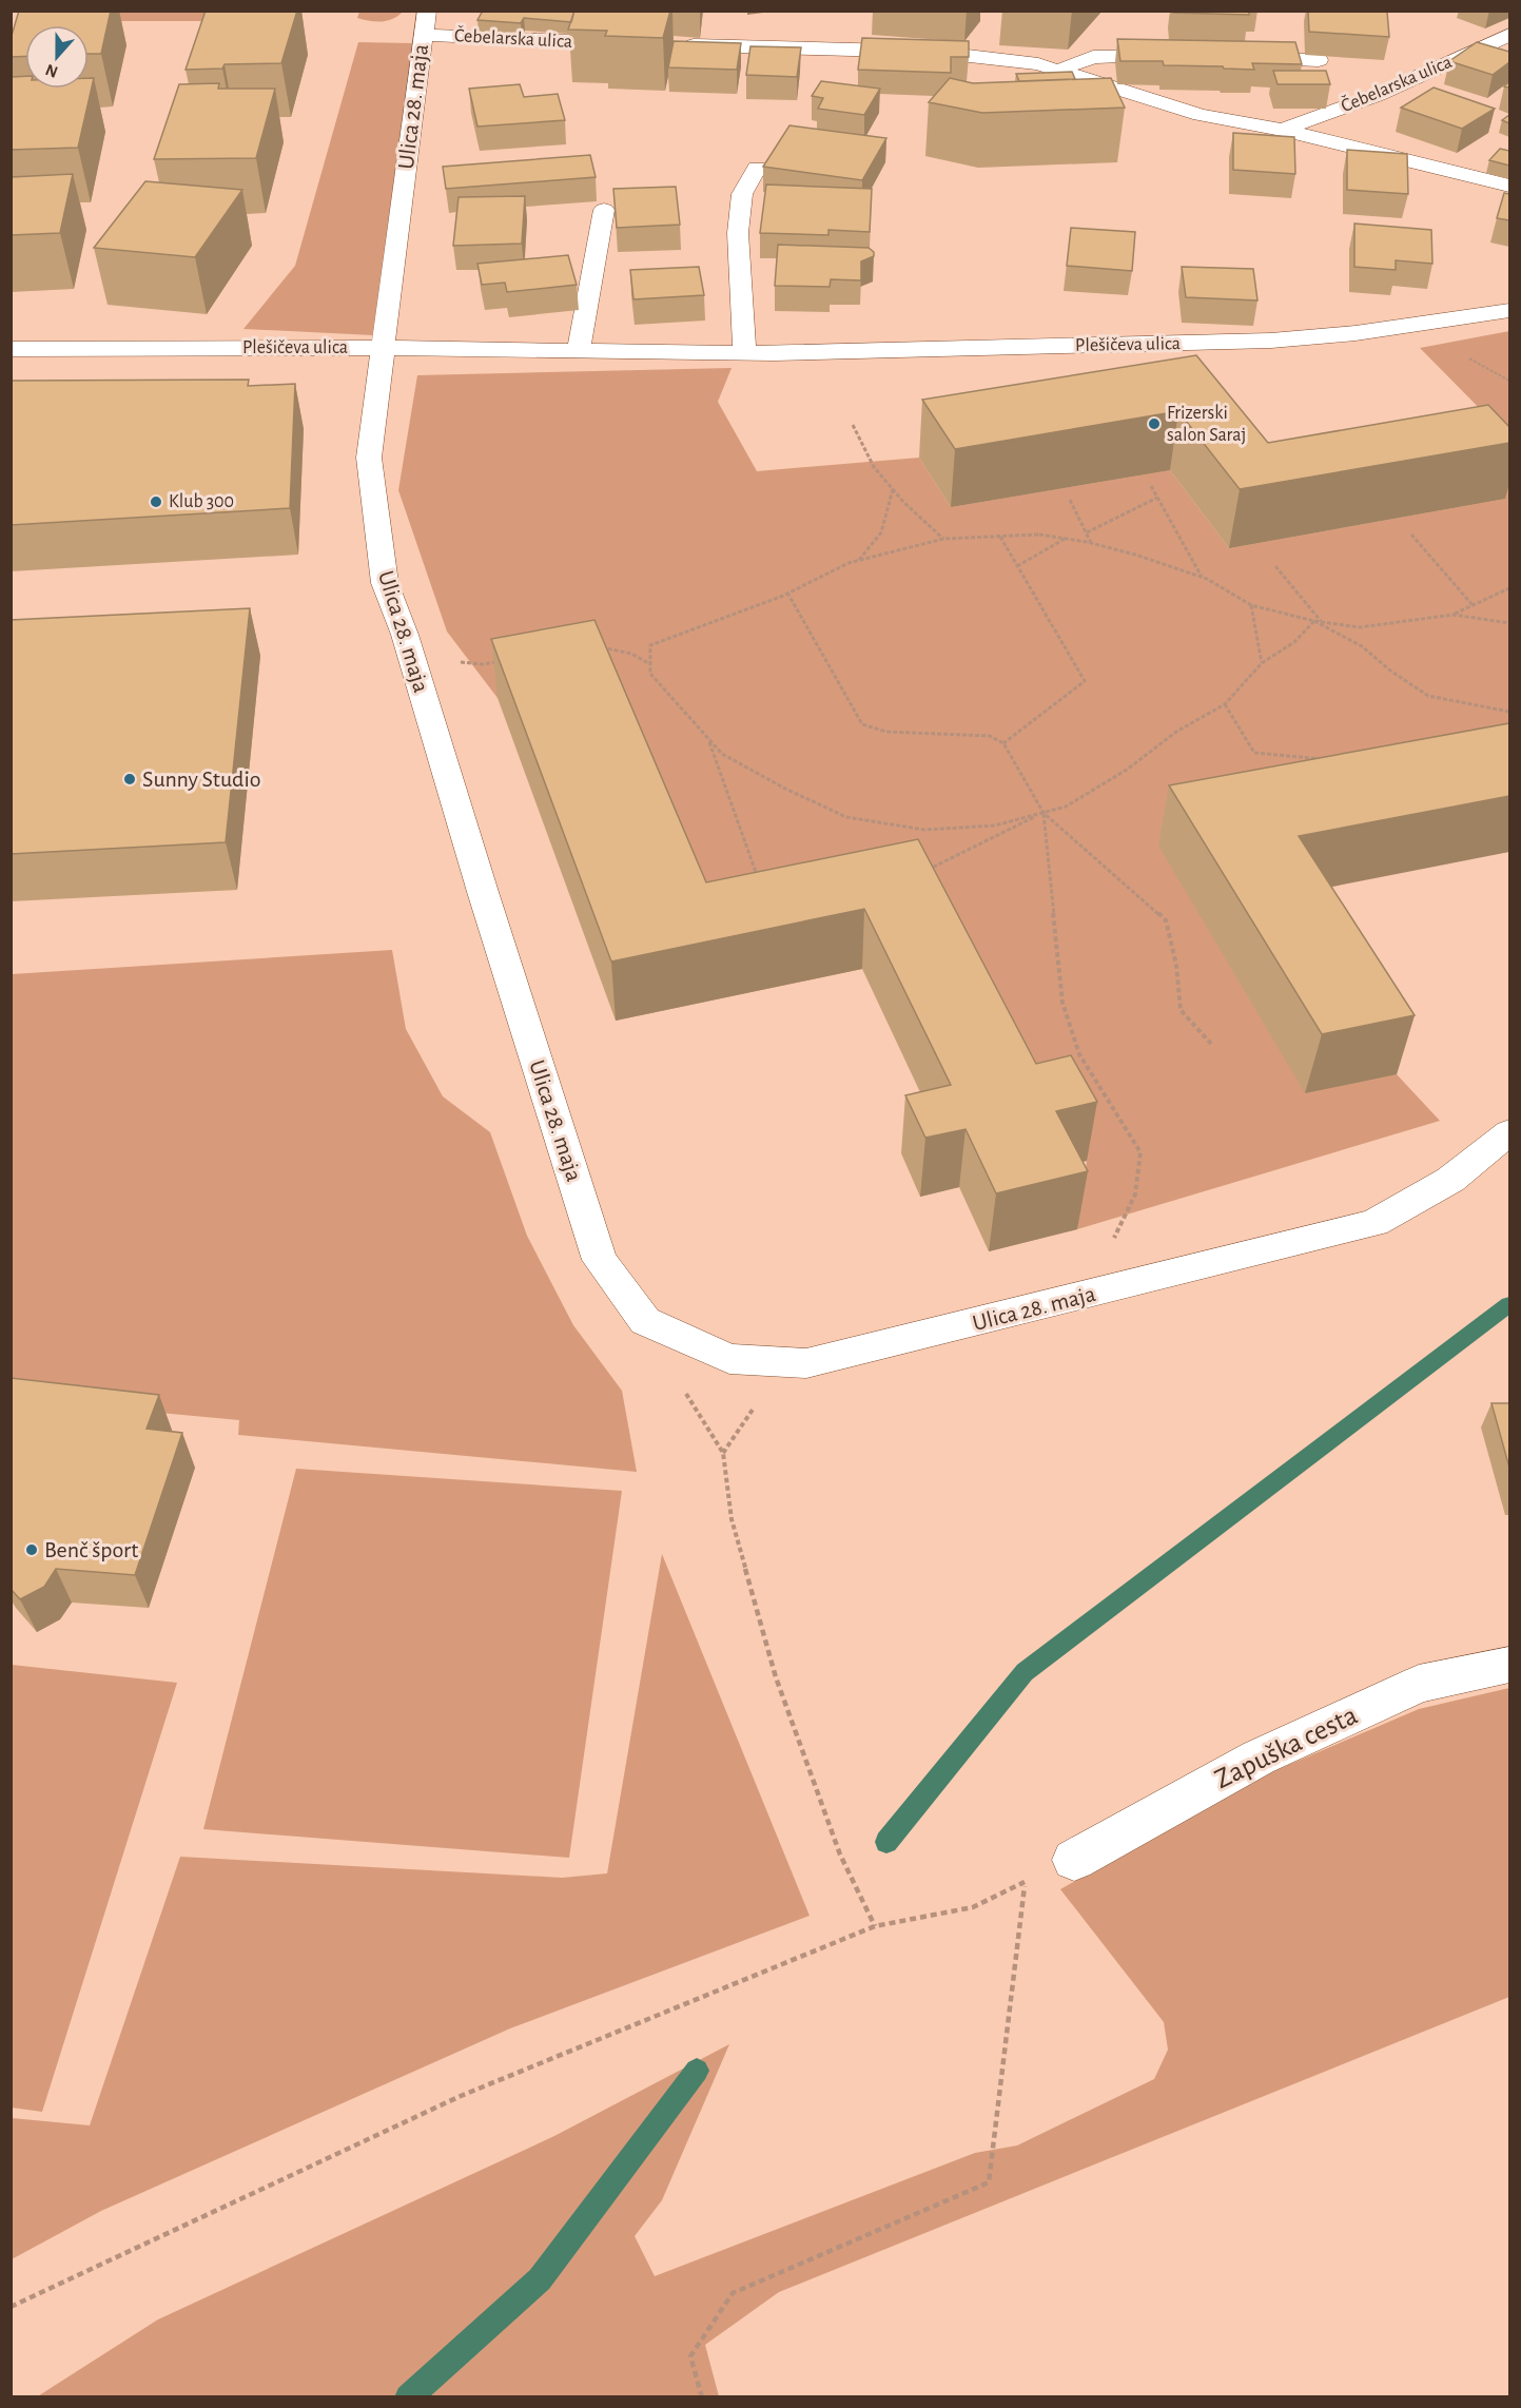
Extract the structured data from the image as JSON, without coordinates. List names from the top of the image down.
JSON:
{
  "streets": {
    "street": [
      "Čebelarska ulica",
      "Ulica 28. maja",
      "Plešičeva ulica",
      "Zapuška cesta"
    ]
  },
  "crossings": [
    ["Čebelarska ulica", "Ulica 28. maja"],
    ["Ulica 28. maja", "Plešičeva ulica"]
  ],
  "places": [
    "Frizerski salon Saraj",
    "Klub 300",
    "Sunny Studio",
    "Benč šport"
  ],
  "north": "bottom"
}
